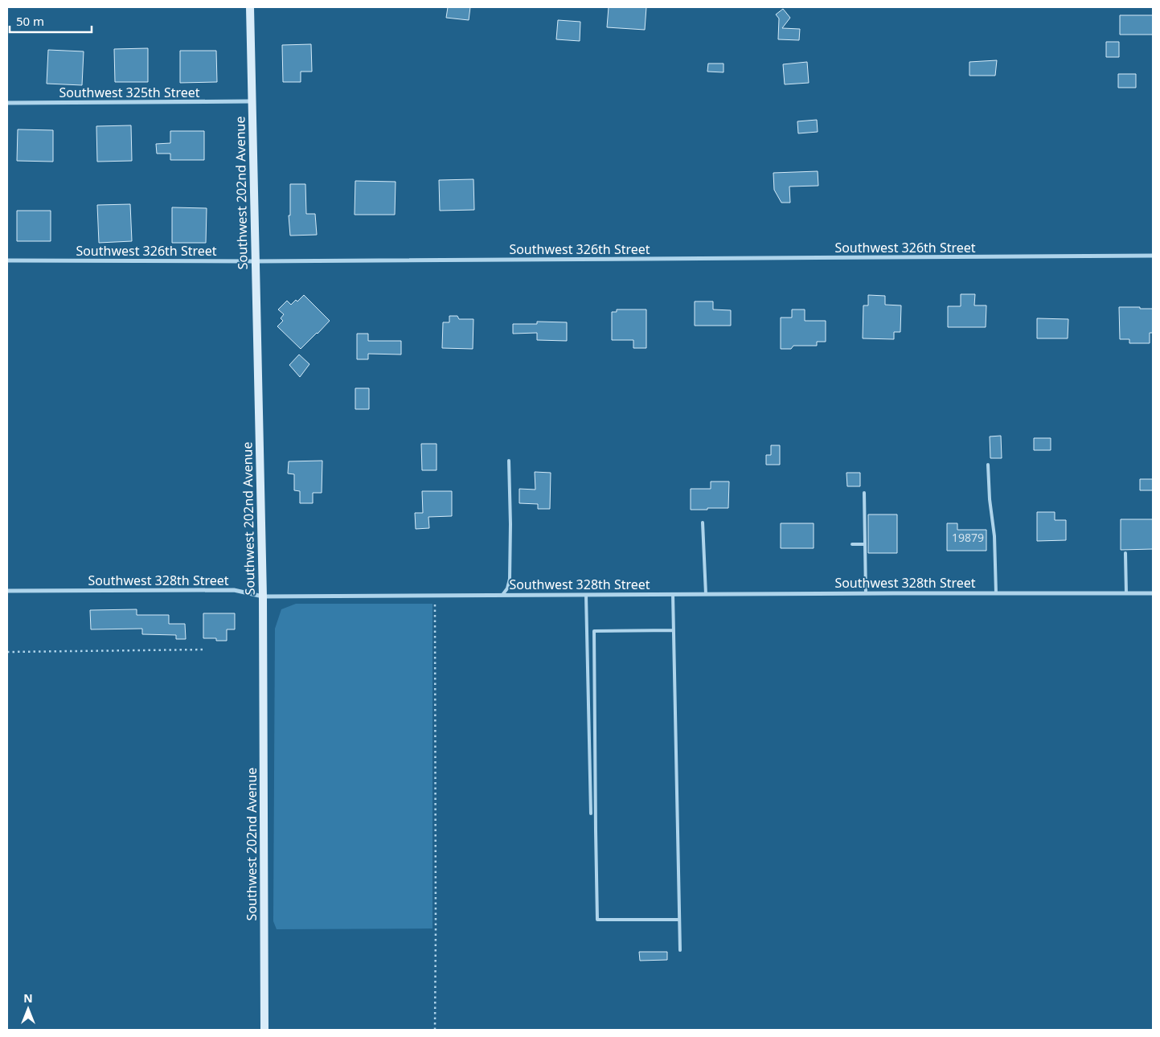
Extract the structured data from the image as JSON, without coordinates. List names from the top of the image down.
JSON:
{
  "streets": {
    "street": [
      "Southwest 325th Street",
      "Southwest 202nd Avenue",
      "Southwest 326th Street",
      "Southwest 328th Street"
    ]
  },
  "crossings": [
    ["Southwest 325th Street", "Southwest 202nd Avenue"],
    ["Southwest 202nd Avenue", "Southwest 326th Street"],
    ["Southwest 202nd Avenue", "Southwest 328th Street"]
  ],
  "house_numbers": ["19879"],
  "scale_bar": "50 m",
  "north": "top"
}
